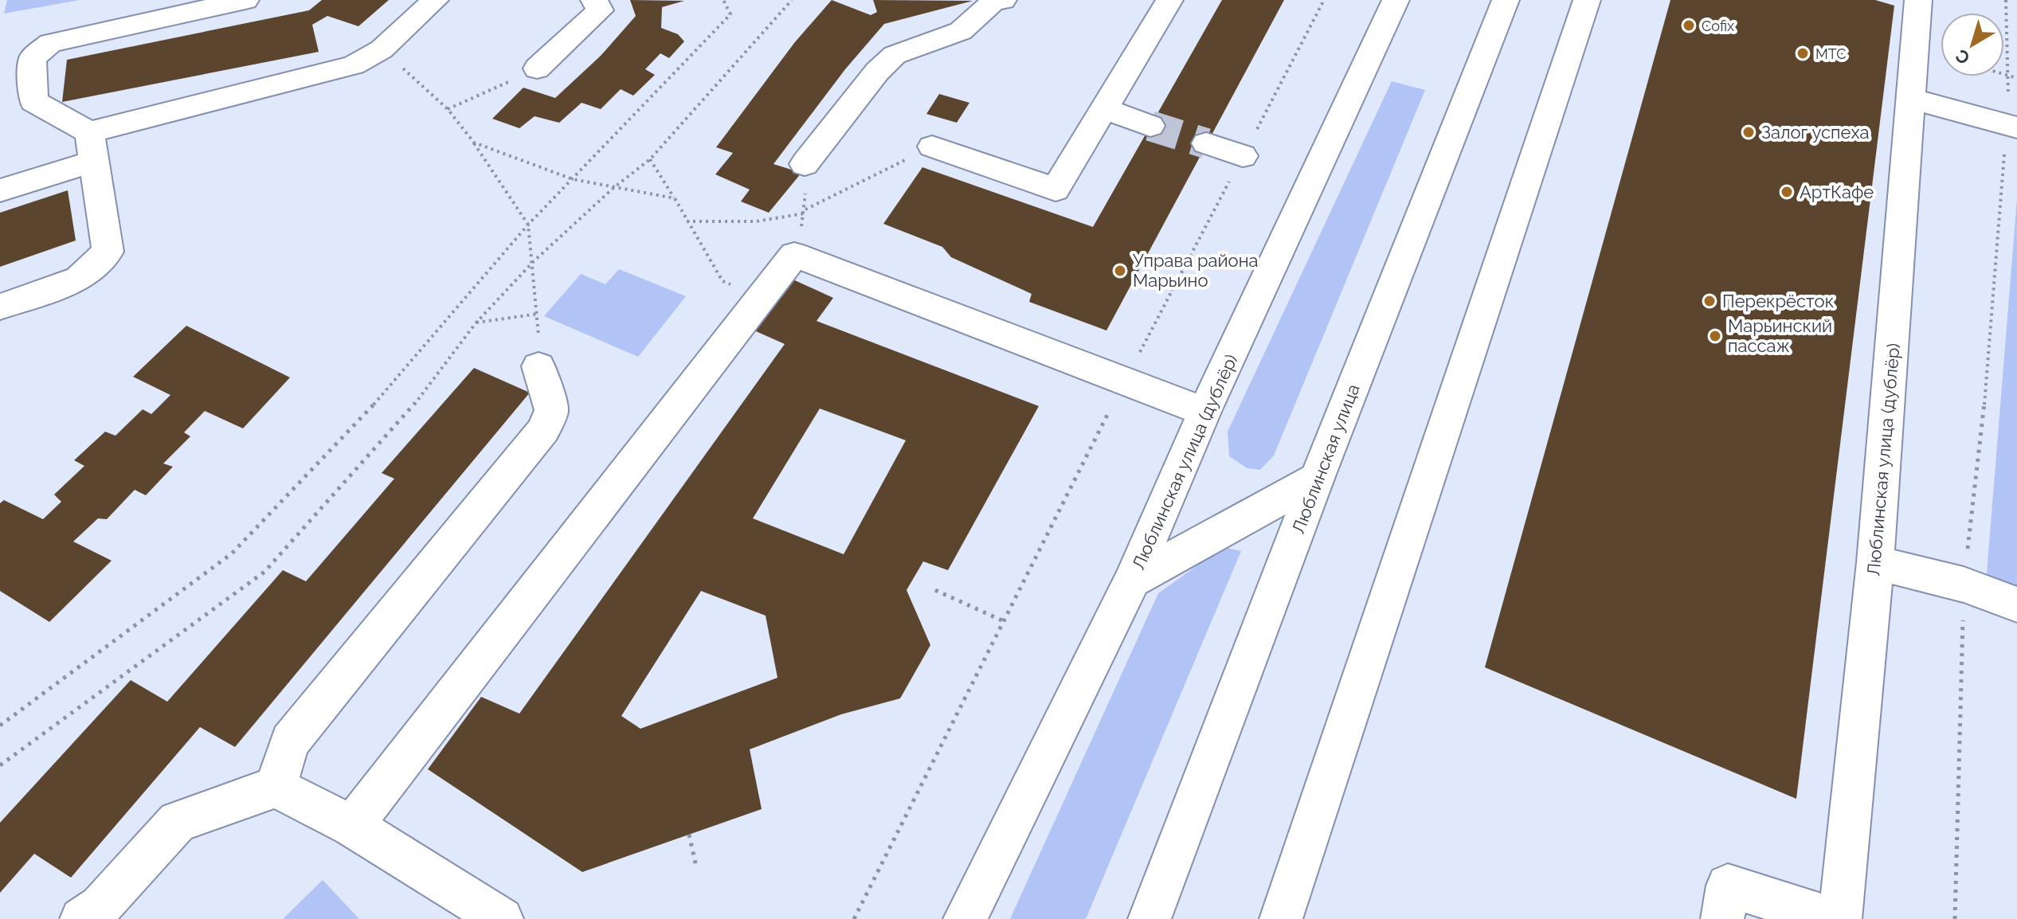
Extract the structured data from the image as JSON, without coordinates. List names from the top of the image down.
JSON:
{
  "streets": {
    "street": ["Люблинская улица", "Люблинская улица (дублёр)"]
  },
  "places": [
    "Cofix",
    "МТС",
    "Залог успеха",
    "АртКафе",
    "Управа района Марьино",
    "Перекрёсток",
    "Марьинский пассаж"
  ],
  "north": "bottom left"
}
